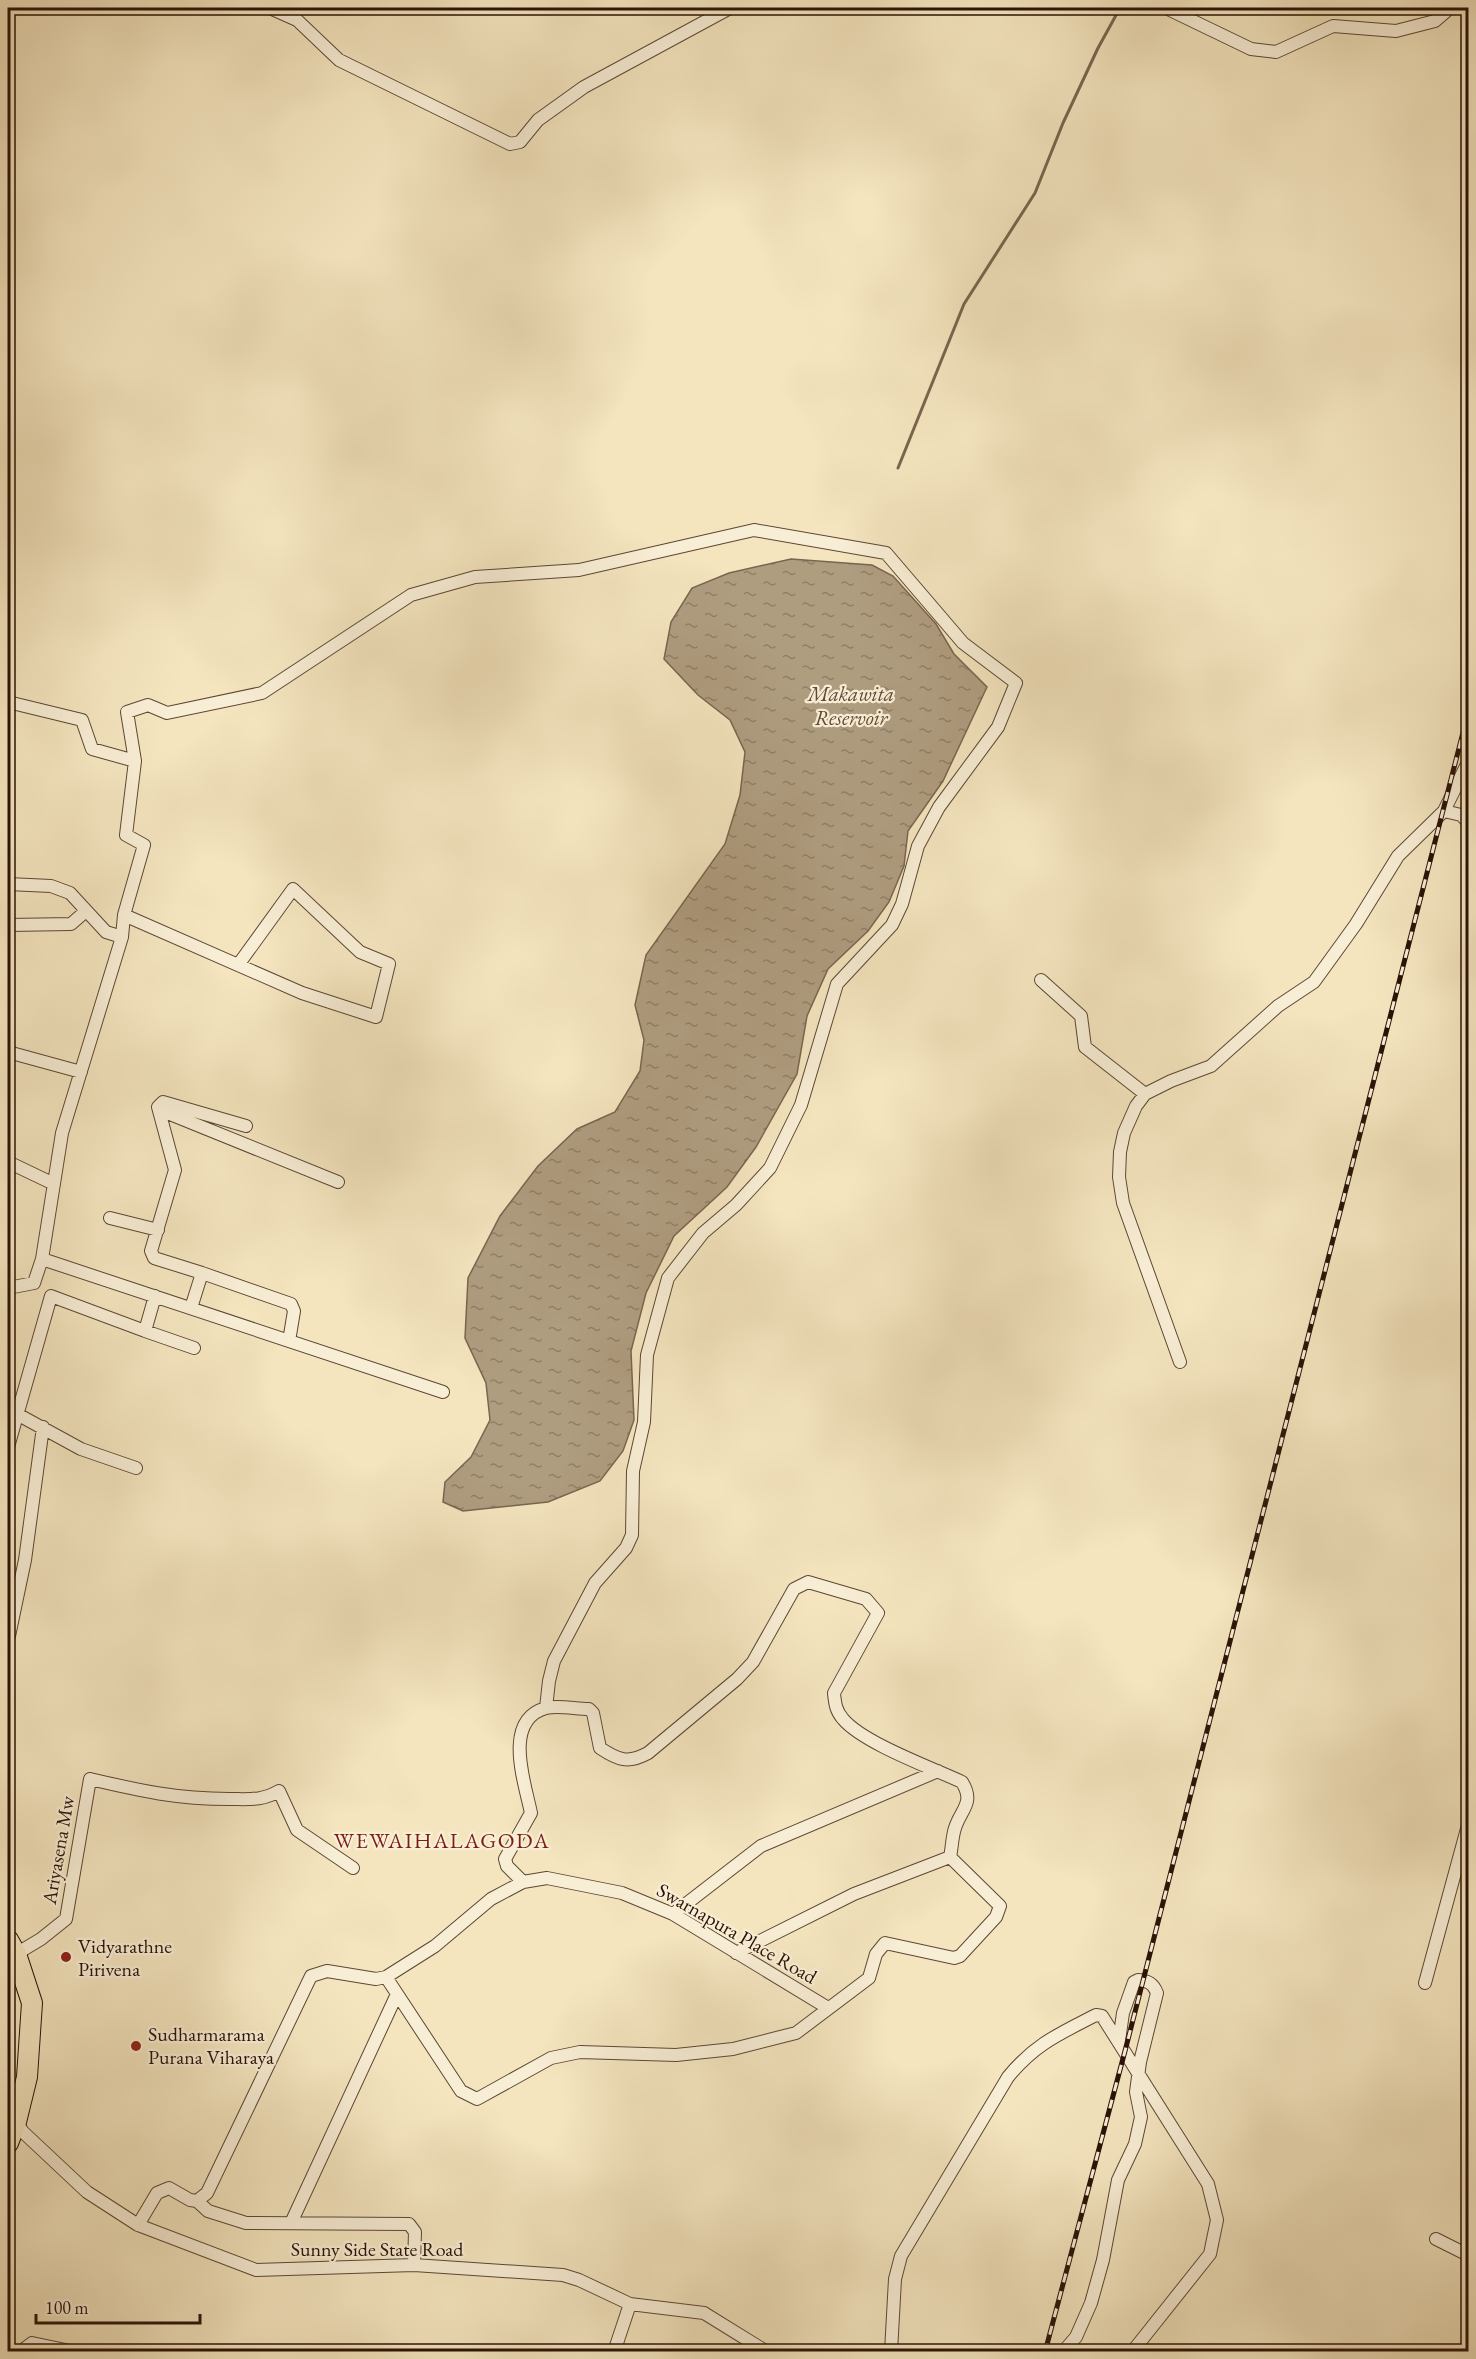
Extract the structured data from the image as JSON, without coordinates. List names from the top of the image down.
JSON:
{
  "streets": {
    "street": ["Ariyasena Mw", "Swarnapura Place Road", "Sunny Side State Road"]
  },
  "districts": ["WEWAIHALAGODA"],
  "water": ["Makawita Reservoir"],
  "places": ["Vidyarathne Pirivena", "Sudharmarama Purana Viharaya"],
  "scale_bar": "100 m"
}
